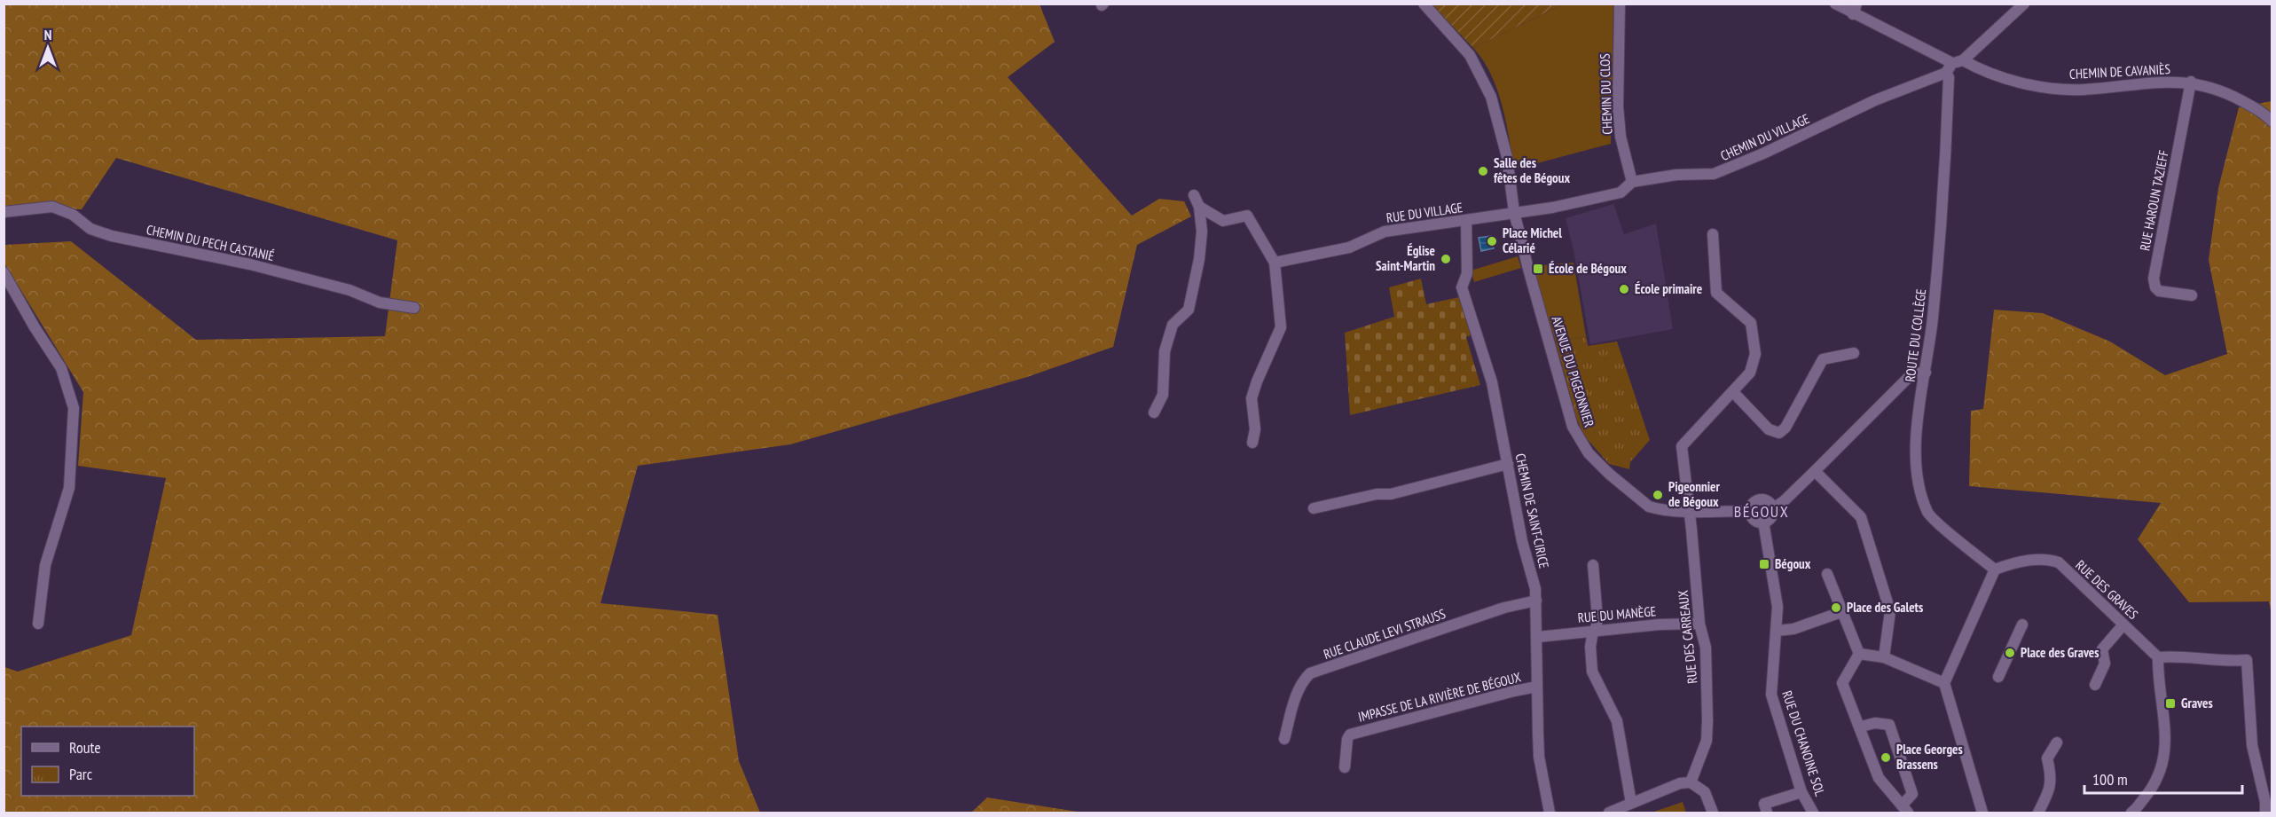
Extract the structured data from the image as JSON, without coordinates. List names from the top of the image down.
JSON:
{
  "streets": {
    "street": [
      "CHEMIN DE CAVANIÈS",
      "CHEMIN DU CLOS",
      "CHEMIN DU VILLAGE",
      "RUE HAROUN TAZIEFF",
      "RUE DU VILLAGE",
      "CHEMIN DU PECH CASTANIÉ",
      "ROUTE DU COLLÈGE",
      "AVENUE DU PIGEONNIER",
      "CHEMIN DE SAINT-CIRICE",
      "RUE DES GRAVES",
      "RUE DU MANÈGE",
      "RUE CLAUDE LEVI STRAUSS",
      "RUE DES CARREAUX",
      "IMPASSE DE LA RIVIÈRE DE BÉGOUX",
      "RUE DU CHANOINE SOL"
    ]
  },
  "crossings": [
    ["CHEMIN DE CAVANIÈS", "CHEMIN DU VILLAGE"],
    ["CHEMIN DE CAVANIÈS", "RUE HAROUN TAZIEFF"],
    ["CHEMIN DE CAVANIÈS", "ROUTE DU COLLÈGE"],
    ["CHEMIN DU CLOS", "CHEMIN DU VILLAGE"],
    ["CHEMIN DU VILLAGE", "RUE DU VILLAGE"],
    ["CHEMIN DU VILLAGE", "ROUTE DU COLLÈGE"],
    ["CHEMIN DU VILLAGE", "AVENUE DU PIGEONNIER"],
    ["RUE DU VILLAGE", "AVENUE DU PIGEONNIER"],
    ["RUE DU VILLAGE", "CHEMIN DE SAINT-CIRICE"],
    ["ROUTE DU COLLÈGE", "RUE DES GRAVES"],
    ["AVENUE DU PIGEONNIER", "RUE DES CARREAUX"],
    ["AVENUE DU PIGEONNIER", "RUE DU CHANOINE SOL"],
    ["CHEMIN DE SAINT-CIRICE", "RUE DU MANÈGE"],
    ["CHEMIN DE SAINT-CIRICE", "RUE CLAUDE LEVI STRAUSS"],
    ["CHEMIN DE SAINT-CIRICE", "IMPASSE DE LA RIVIÈRE DE BÉGOUX"],
    ["RUE DU MANÈGE", "RUE DES CARREAUX"]
  ],
  "districts": ["BÉGOUX"],
  "places": {
    "other": [
      "Salle des fêtes de Bégoux",
      "Place Michel Célarié",
      "Église Saint-Martin",
      "École primaire",
      "Pigeonnier de Bégoux",
      "Place des Galets",
      "Place des Graves",
      "Place Georges Brassens"
    ],
    "transit": ["École de Bégoux", "Bégoux", "Graves"]
  },
  "legend": ["Route", "Parc"],
  "scale_bar": "100 m",
  "north": "top"
}
